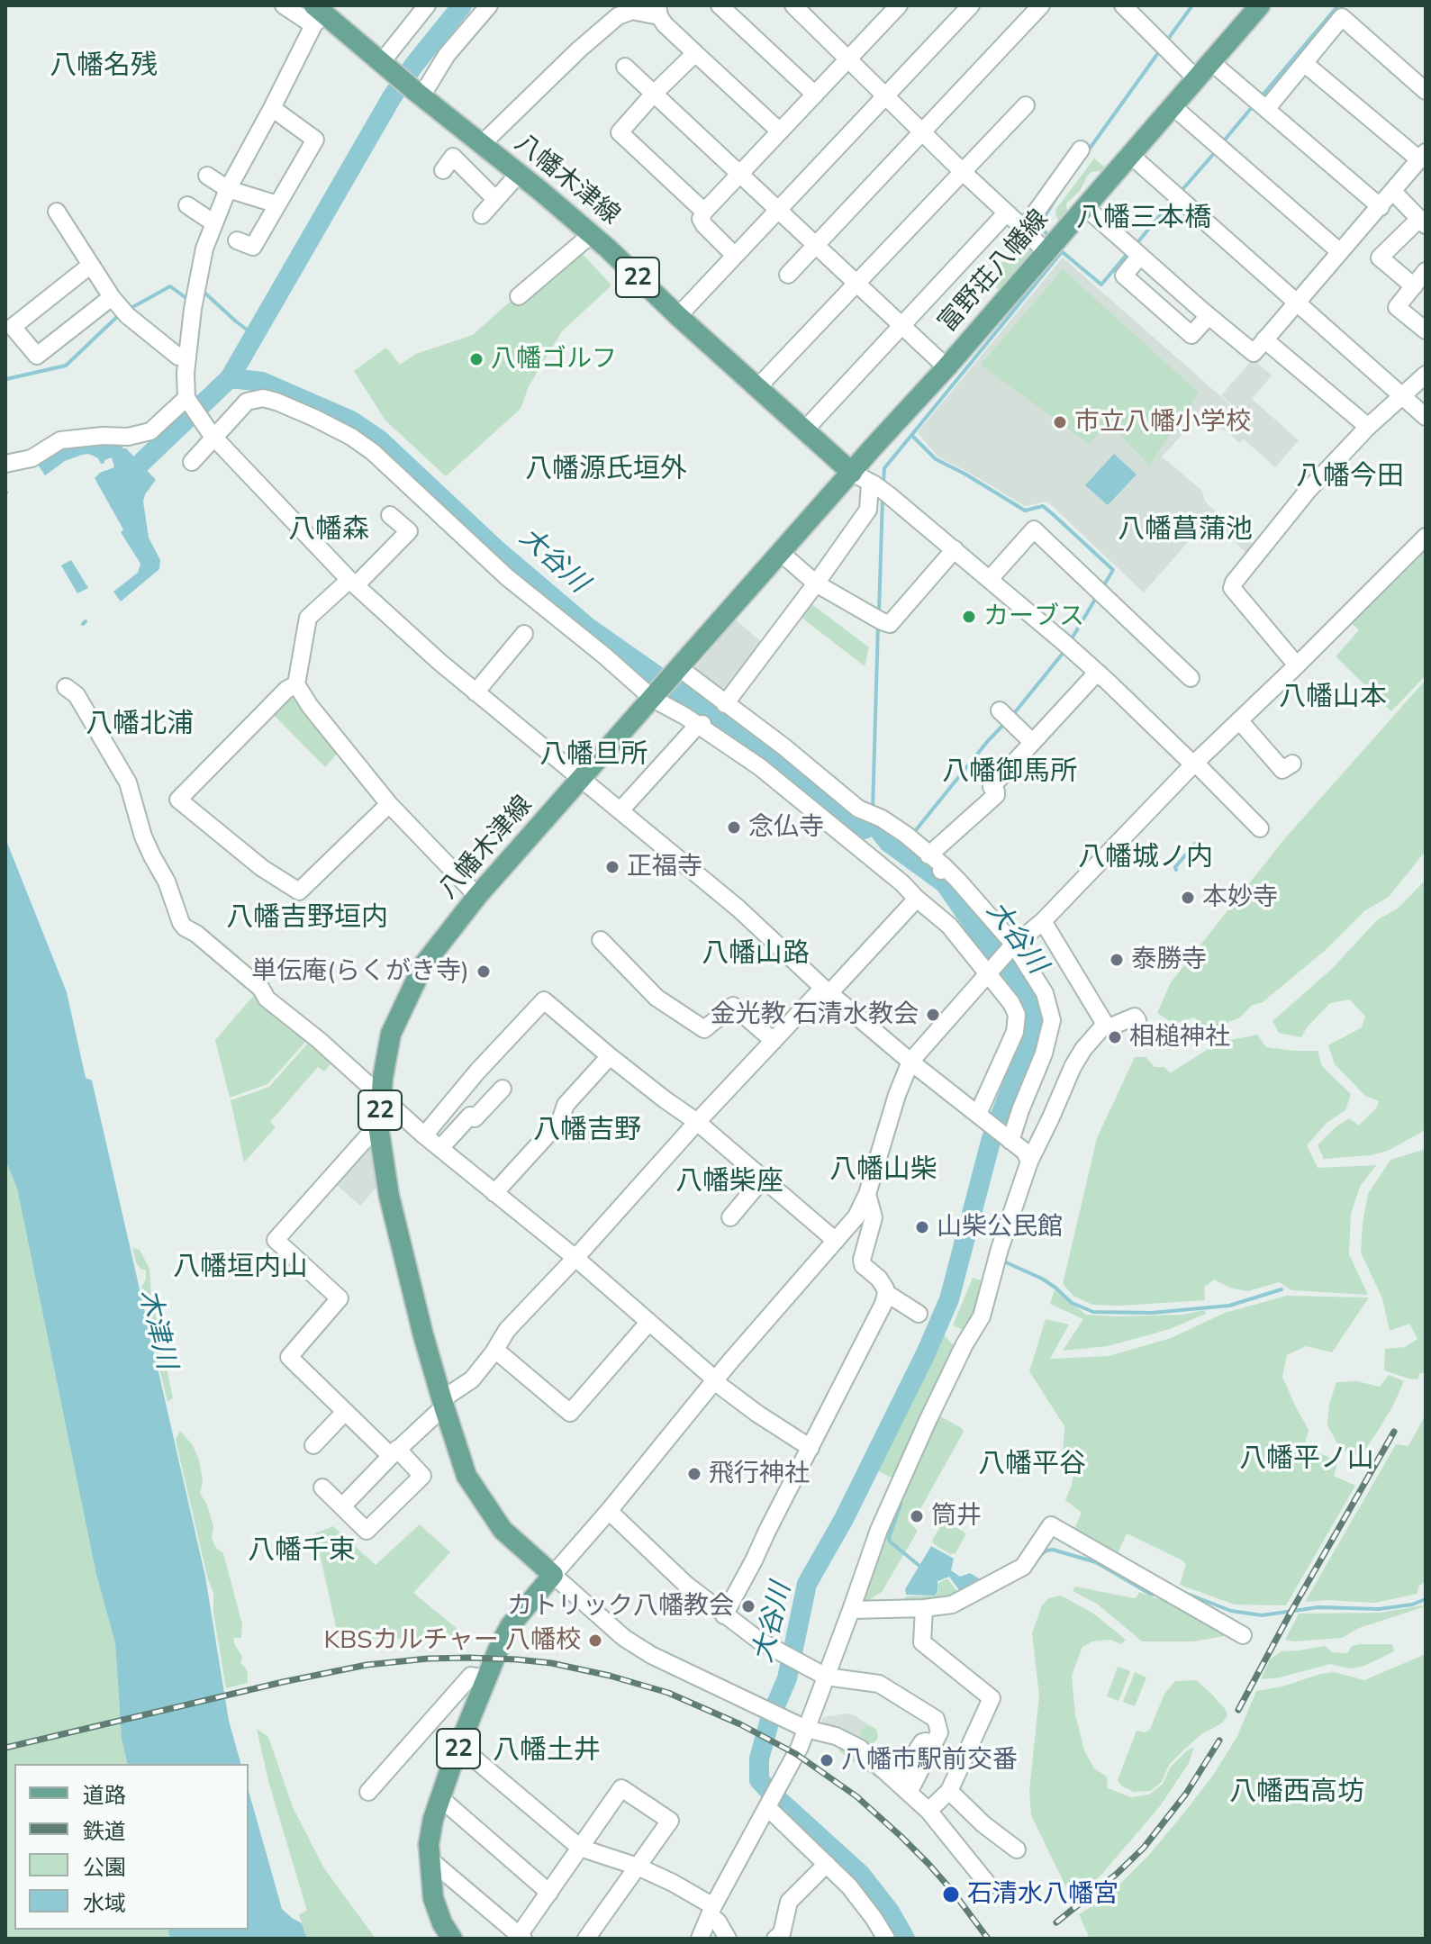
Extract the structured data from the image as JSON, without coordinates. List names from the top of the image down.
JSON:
{
  "streets": {
    "main road": ["八幡木津線", "富野荘八幡線", "22"]
  },
  "crossings": [
    ["八幡木津線", "富野荘八幡線"],
    ["八幡木津線", "22"]
  ],
  "districts": [
    "八幡名残",
    "八幡三本橋",
    "八幡源氏垣外",
    "八幡今田",
    "八幡森",
    "八幡菖蒲池",
    "八幡山本",
    "八幡北浦",
    "八幡旦所",
    "八幡御馬所",
    "八幡城ノ内",
    "八幡吉野垣内",
    "八幡山路",
    "八幡吉野",
    "八幡山柴",
    "八幡柴座",
    "八幡垣内山",
    "八幡平ノ山",
    "八幡平谷",
    "八幡千束",
    "八幡土井",
    "八幡西高坊"
  ],
  "water": ["大谷川", "木津川"],
  "places": [
    "八幡ゴルフ",
    "市立八幡小学校",
    "カーブス",
    "念仏寺",
    "正福寺",
    "本妙寺",
    "泰勝寺",
    "単伝庵(らくがき寺)",
    "金光教 石清水教会",
    "相槌神社",
    "山柴公民館",
    "飛行神社",
    "筒井",
    "カトリック八幡教会",
    "KBSカルチャー 八幡校",
    "八幡市駅前交番",
    "石清水八幡宮"
  ],
  "legend": [
    "道路",
    "鉄道",
    "公園",
    "水域"
  ]
}
